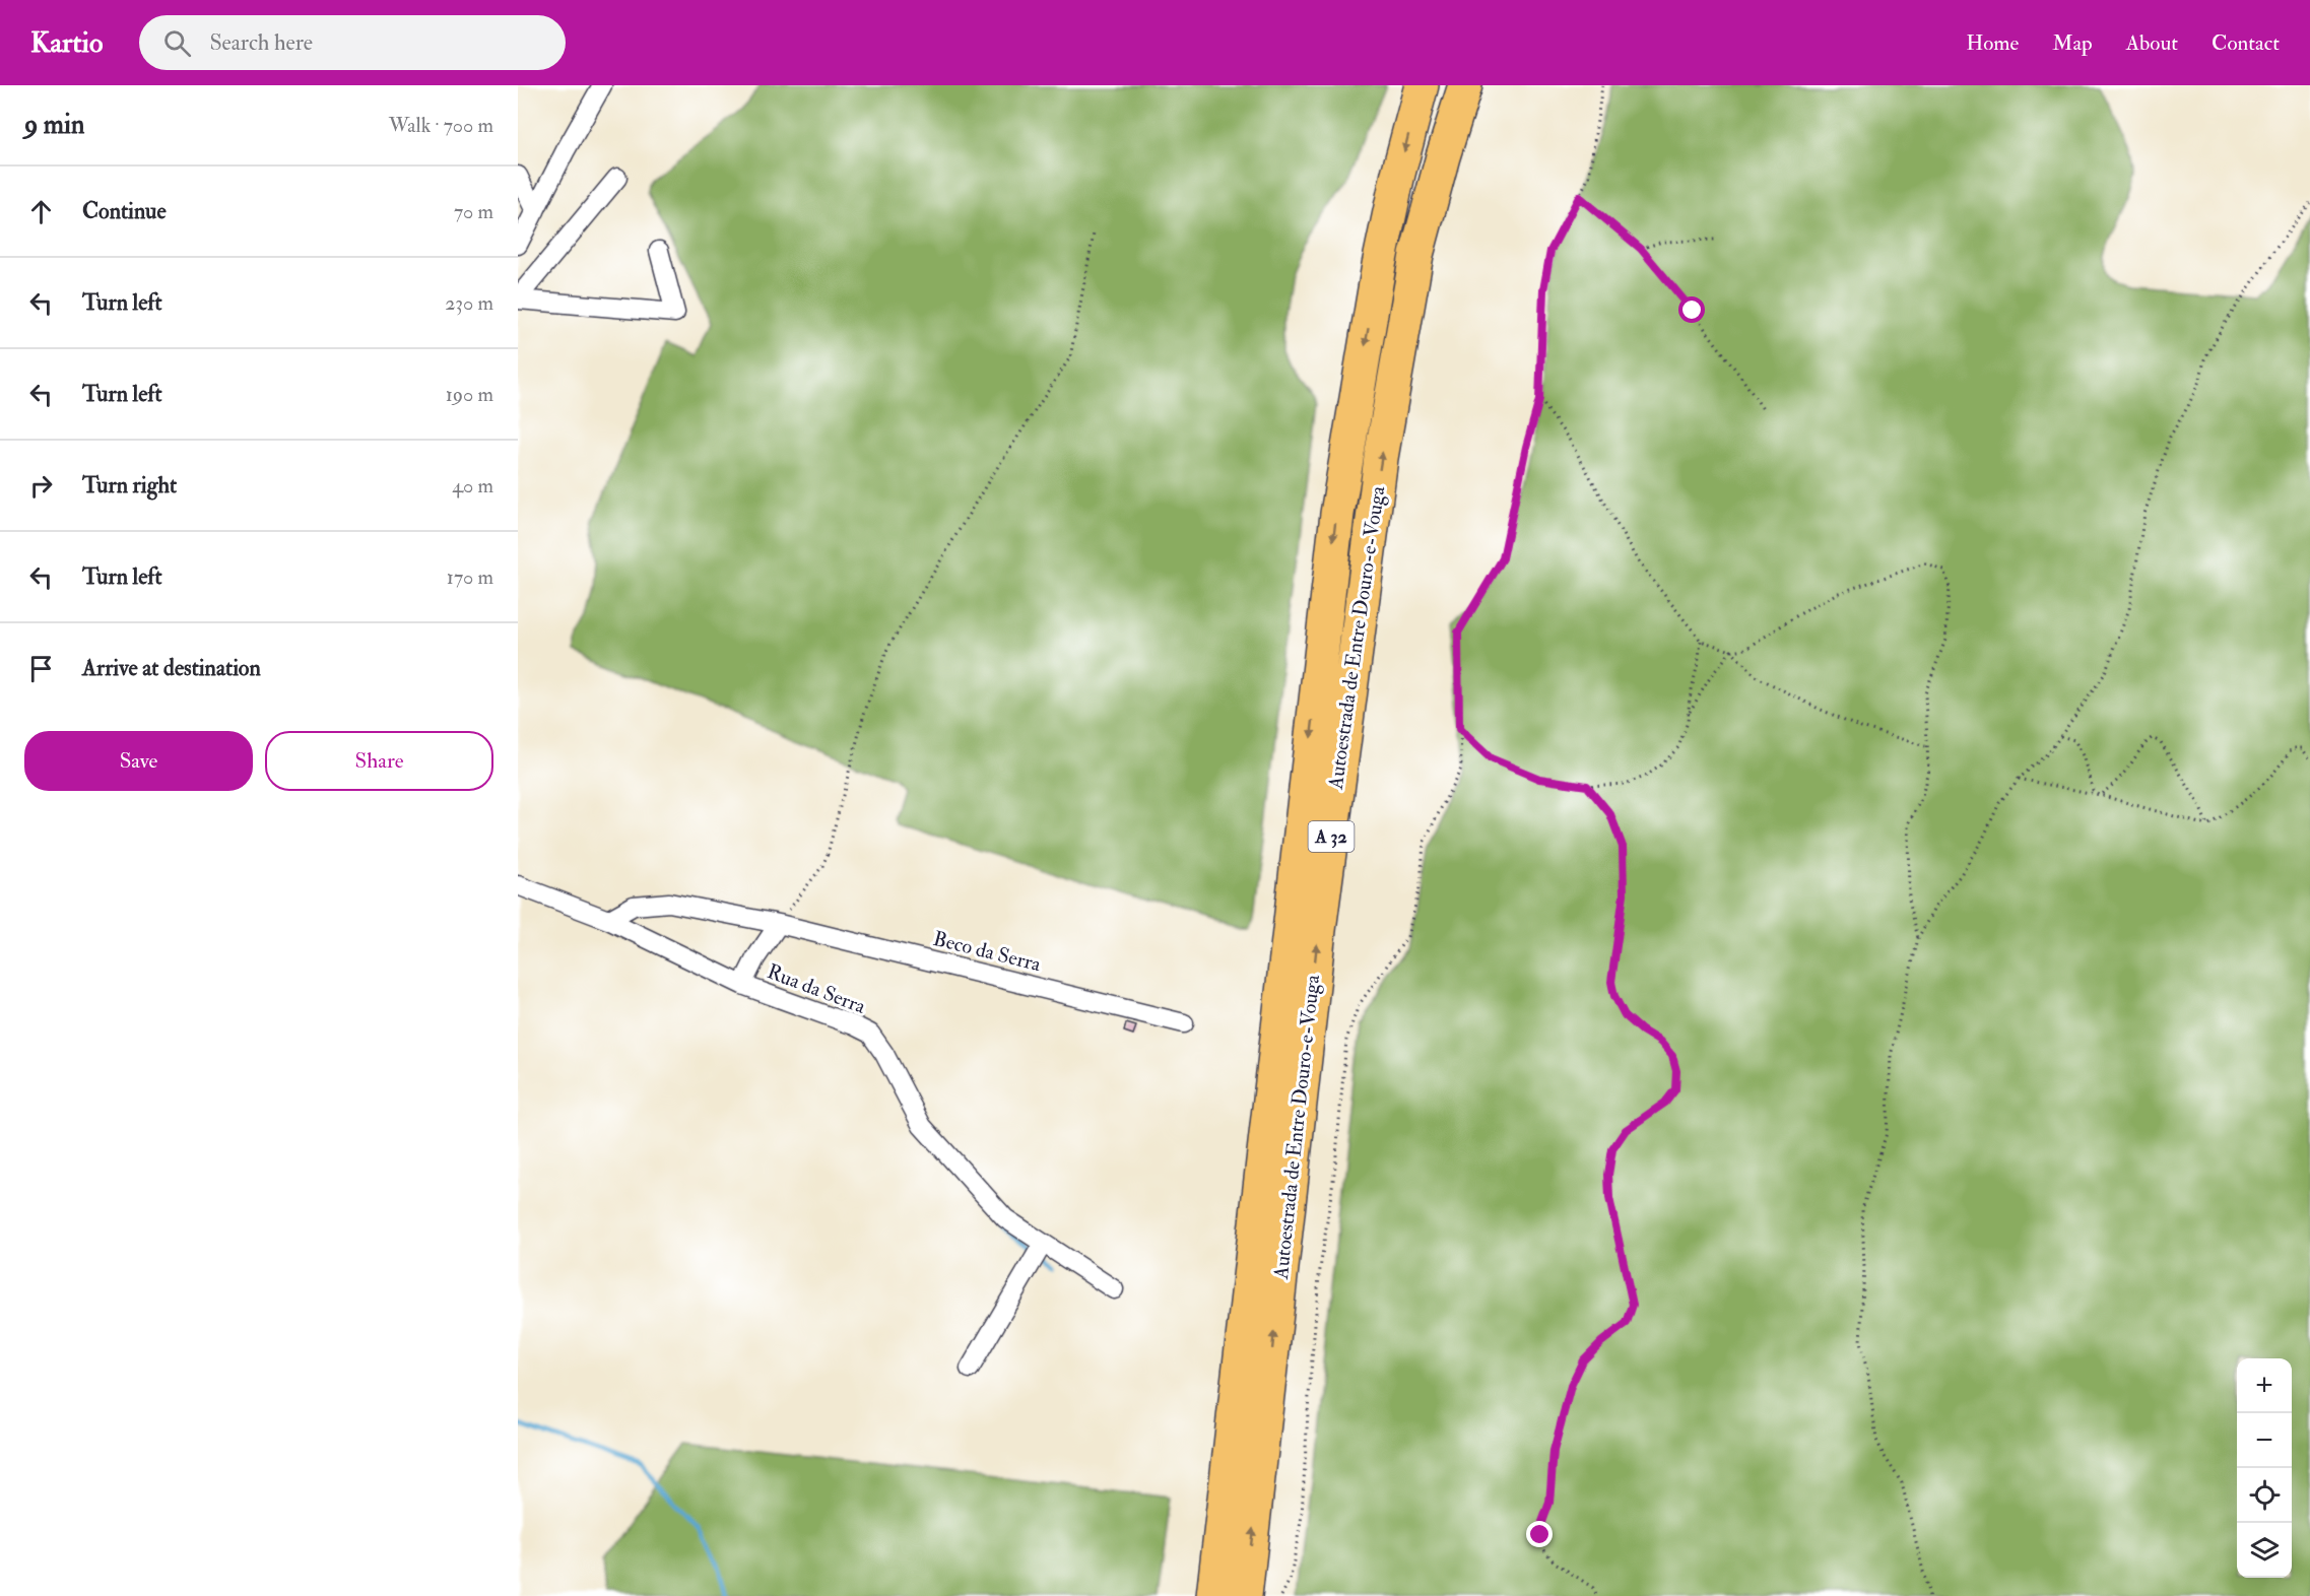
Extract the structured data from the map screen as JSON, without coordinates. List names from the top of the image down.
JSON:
{
  "streets": {
    "highway": ["Autoestrada de Entre Douro-e-Vouga", "A 32"],
    "street": ["Beco da Serra", "Rua da Serra"]
  },
  "crossings": [
    ["Beco da Serra", "Rua da Serra"]
  ],
  "page": {
    "header": "Kartio",
    "search": "Search here",
    "nav": [
      "Home",
      "Map",
      "About",
      "Contact"
    ],
    "heading": ["9 min", "Walk · 700 m"],
    "list": [
      ["Continue", "70 m"],
      ["Turn left", "230 m"],
      ["Turn left", "190 m"],
      ["Turn right", "40 m"],
      ["Turn left", "170 m"],
      "Arrive at destination"
    ],
    "buttons": ["Save", "Share"],
    "map_buttons": ["+", "−"]
  }
}
